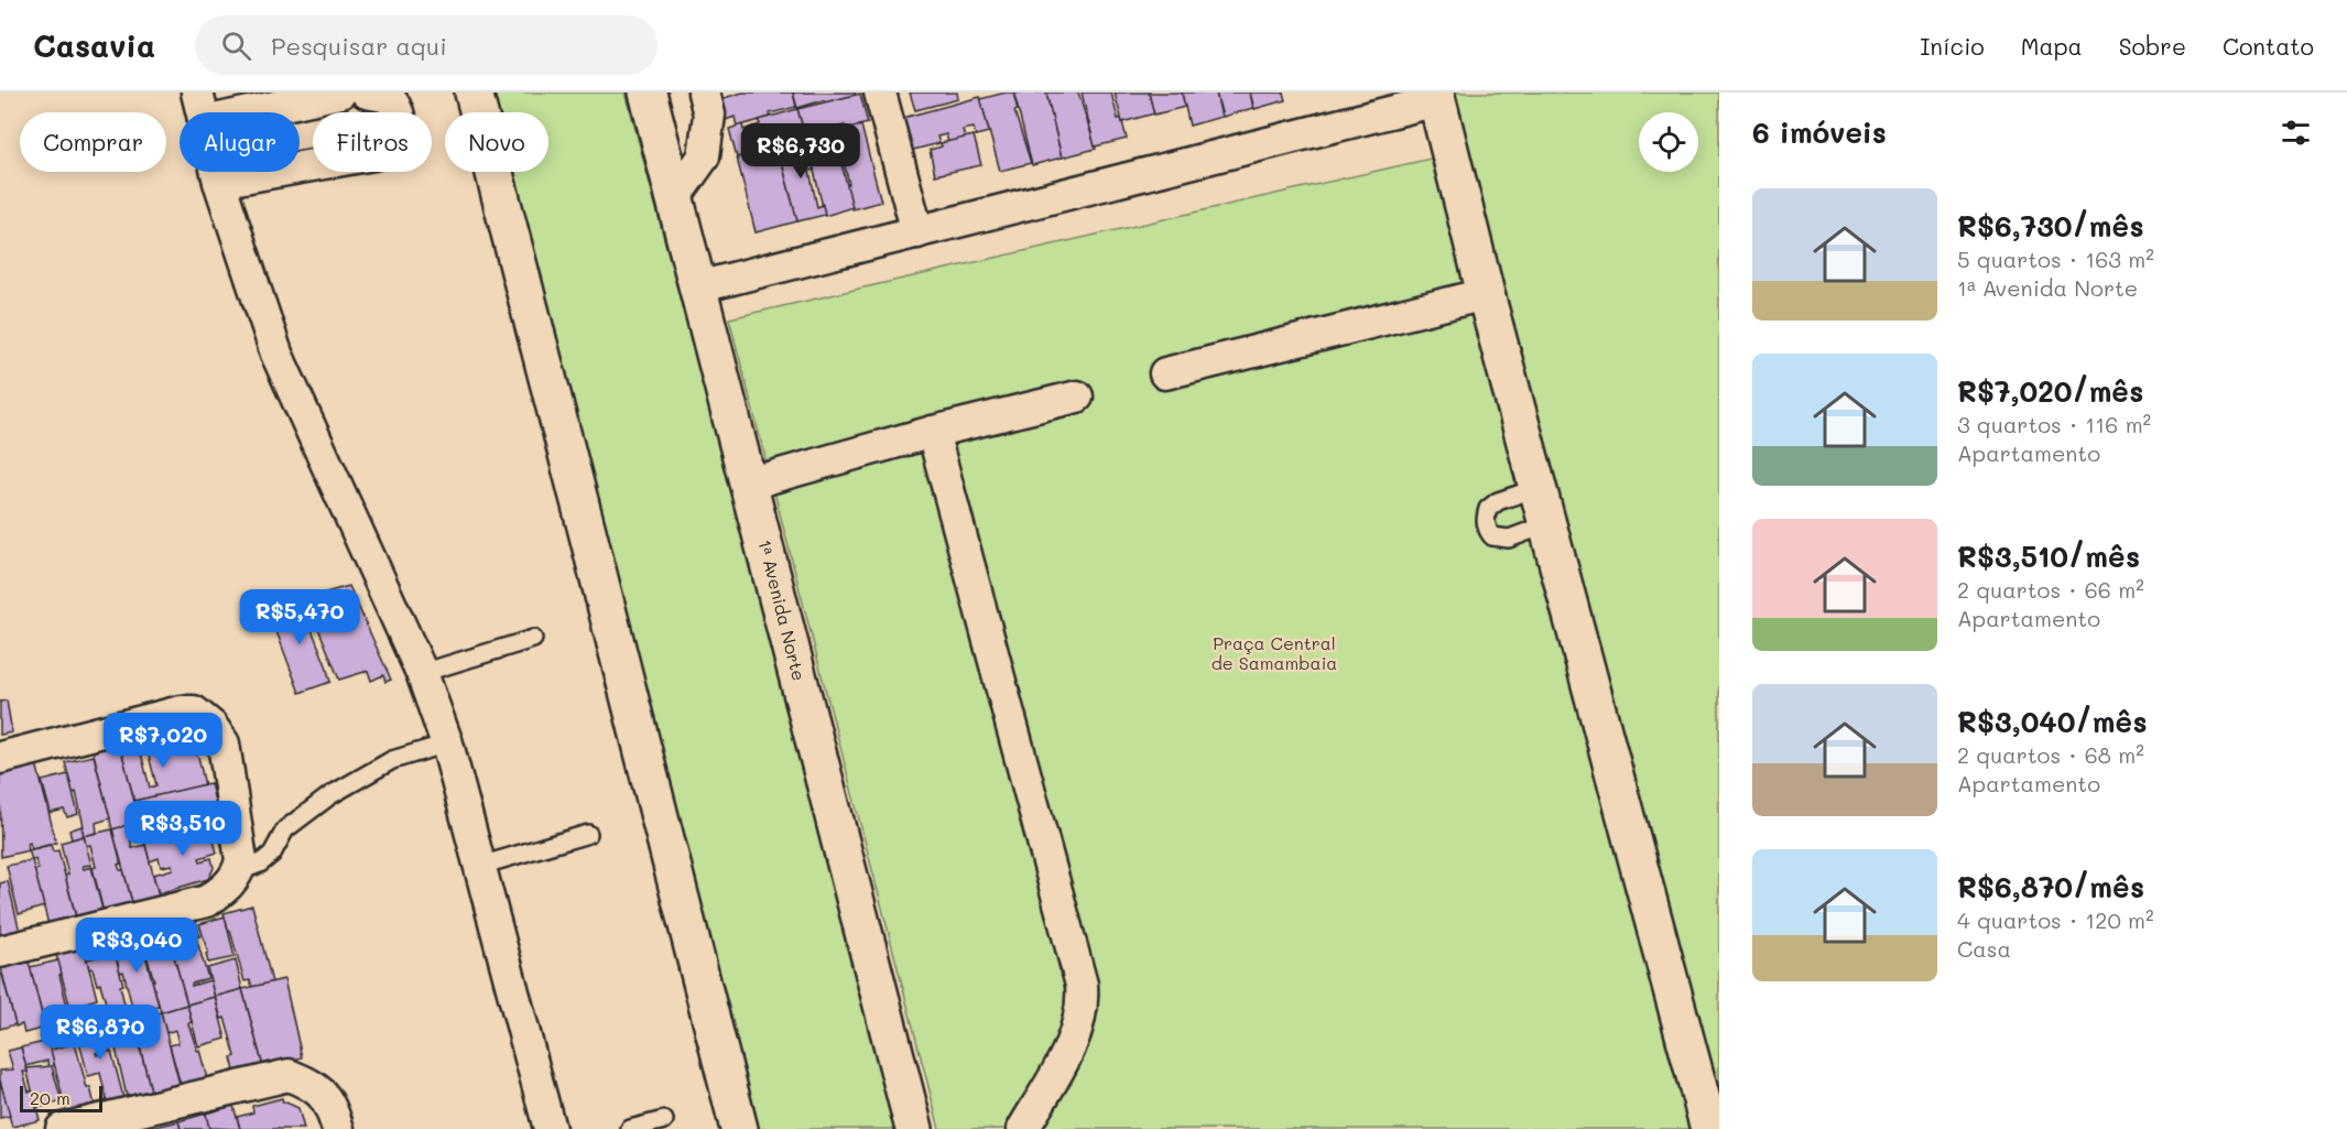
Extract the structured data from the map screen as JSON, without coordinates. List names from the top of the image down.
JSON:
{
  "streets": {
    "main road": ["1ᵃ Avenida Norte"]
  },
  "parks": ["Praça Central de Samambaia"],
  "scale_bar": "20 m",
  "page": {
    "header": "Casavia",
    "search": "Pesquisar aqui",
    "nav": [
      "Início",
      "Mapa",
      "Sobre",
      "Contato"
    ],
    "heading": "6 imóveis",
    "chip": [
      "Comprar",
      "Alugar",
      "Filtros",
      "Novo"
    ],
    "price": [
      "R$6,730",
      "R$5,470",
      "R$7,020",
      "R$3,510",
      "R$3,040",
      "R$6,870"
    ],
    "list": [
      {
        "name": "R$6,730/mês",
        "note": "5 quartos · 163 m² · 1ᵃ Avenida Norte"
      },
      {
        "name": "R$7,020/mês",
        "note": "3 quartos · 116 m² · Apartamento"
      },
      {
        "name": "R$3,510/mês",
        "note": "2 quartos · 66 m² · Apartamento"
      },
      {
        "name": "R$3,040/mês",
        "note": "2 quartos · 68 m² · Apartamento"
      },
      {
        "name": "R$6,870/mês",
        "note": "4 quartos · 120 m² · Casa"
      }
    ],
    "scale": "20 m"
  }
}
